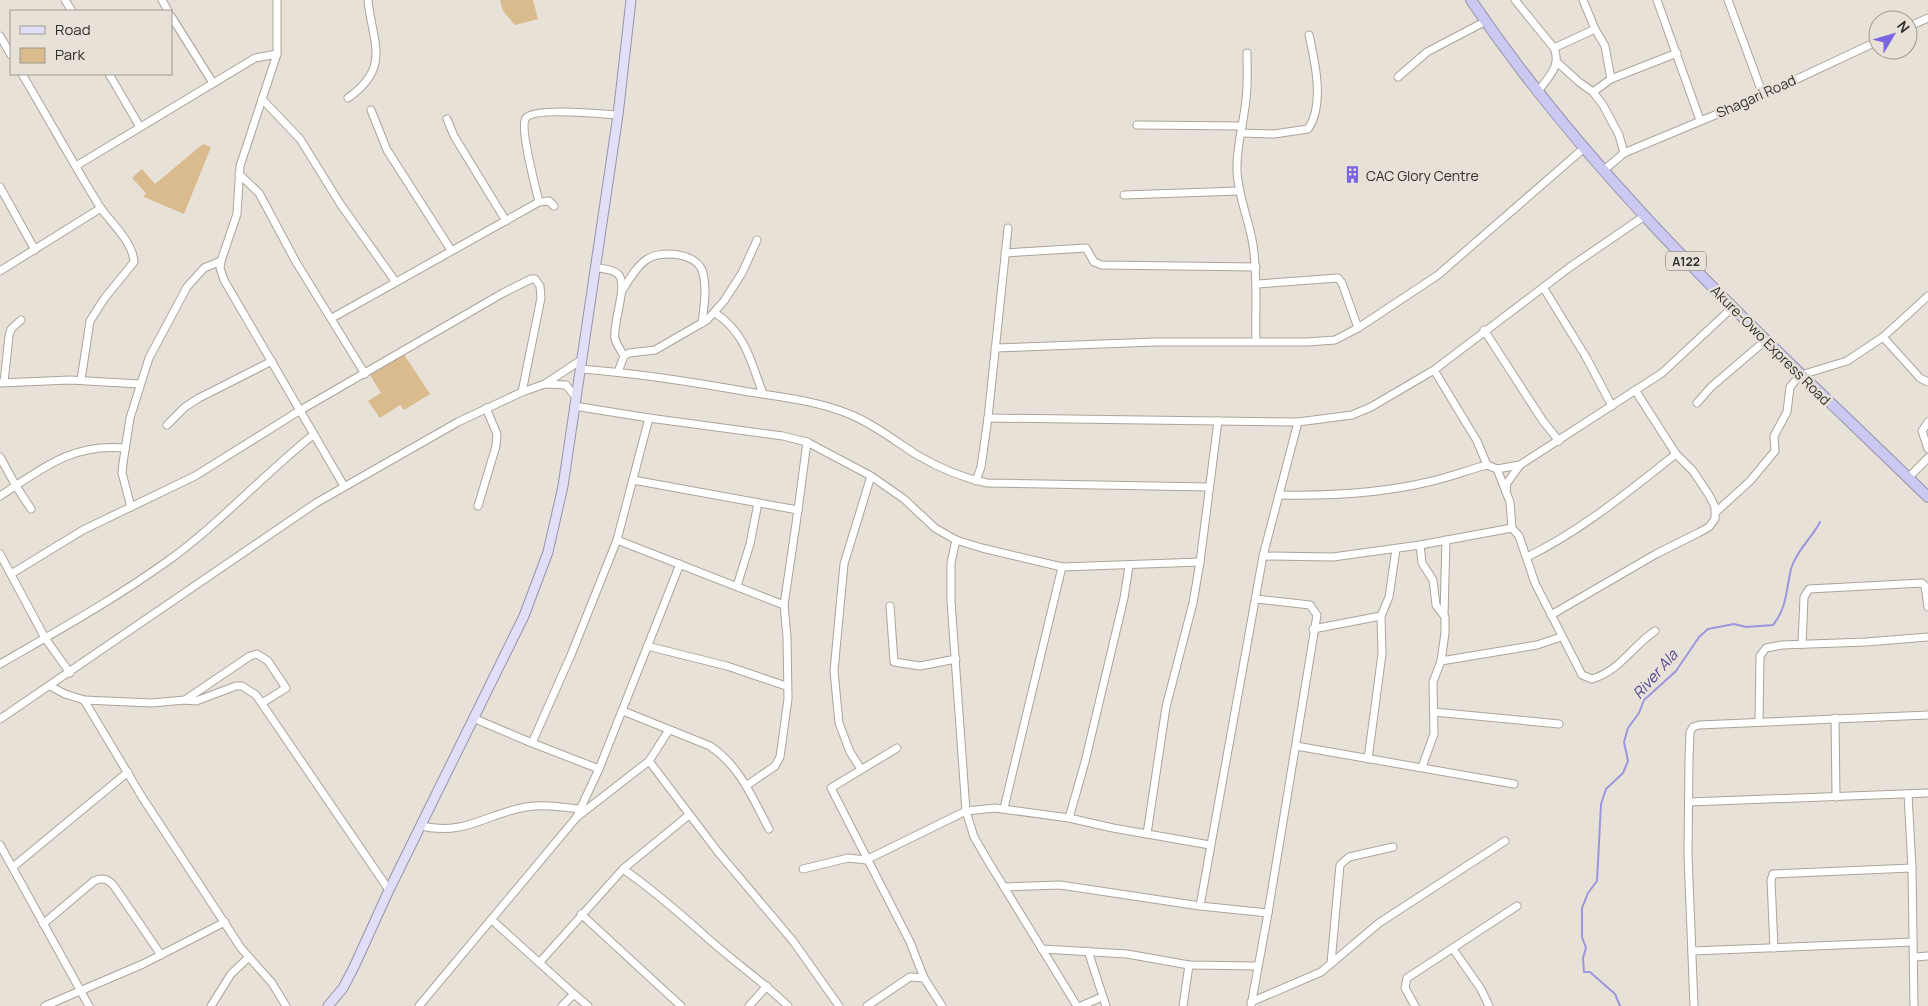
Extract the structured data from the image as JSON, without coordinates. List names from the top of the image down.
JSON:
{
  "streets": {
    "highway": ["A122", "Akure-Owo Express Road"],
    "street": ["Shagari Road"]
  },
  "crossings": [
    ["Shagari Road", "Akure-Owo Express Road"]
  ],
  "water": ["River Ala"],
  "places": {
    "building": ["CAC Glory Centre"]
  },
  "legend": ["Road", "Park"],
  "north": "top right"
}
